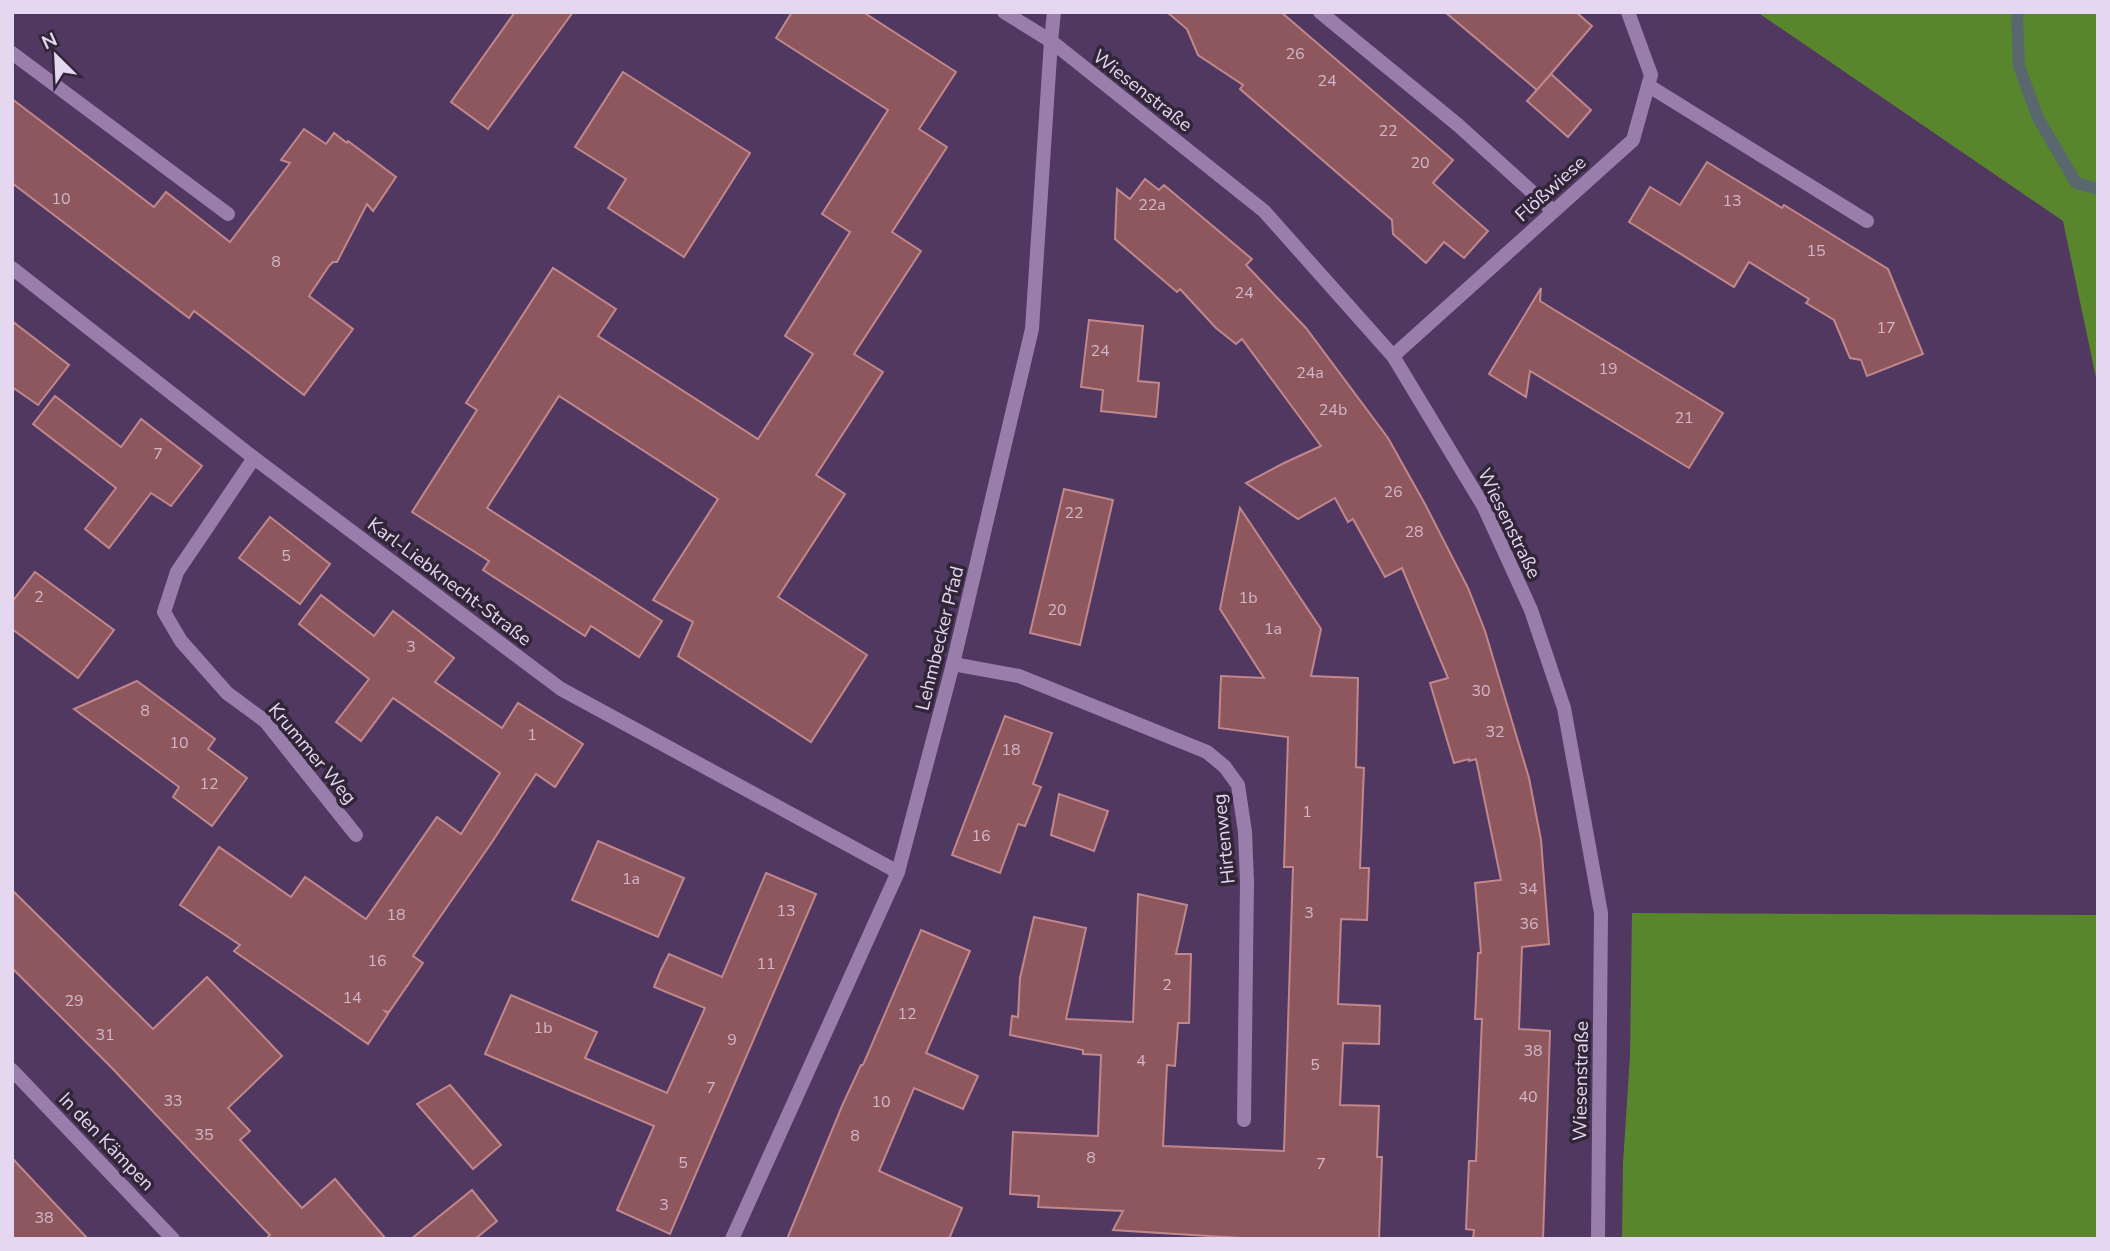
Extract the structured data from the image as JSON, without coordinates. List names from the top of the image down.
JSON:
{
  "streets": {
    "street": [
      "Wiesenstraße",
      "Flößwiese",
      "Karl-Liebknecht-Straße",
      "Lehmbecker Pfad",
      "Krummer Weg",
      "Hirtenweg",
      "In den Kämpen"
    ]
  },
  "crossings": [
    ["Wiesenstraße", "Flößwiese"],
    ["Wiesenstraße", "Lehmbecker Pfad"],
    ["Karl-Liebknecht-Straße", "Lehmbecker Pfad"],
    ["Karl-Liebknecht-Straße", "Krummer Weg"],
    ["Lehmbecker Pfad", "Hirtenweg"]
  ],
  "house_numbers": [
    "26",
    "24",
    "22",
    "20",
    "10",
    "13",
    "22a",
    "15",
    "8",
    "24",
    "17",
    "24",
    "19",
    "24a",
    "24b",
    "21",
    "7",
    "26",
    "22",
    "28",
    "5",
    "2",
    "1b",
    "20",
    "1a",
    "3",
    "30",
    "8",
    "32",
    "1",
    "10",
    "18",
    "12",
    "1",
    "16",
    "1a",
    "34",
    "13",
    "3",
    "18",
    "36",
    "16",
    "11",
    "2",
    "14",
    "29",
    "12",
    "1b",
    "31",
    "9",
    "38",
    "4",
    "5",
    "7",
    "40",
    "33",
    "10",
    "35",
    "8",
    "8",
    "5",
    "7",
    "3",
    "38"
  ],
  "north": "top left"
}
